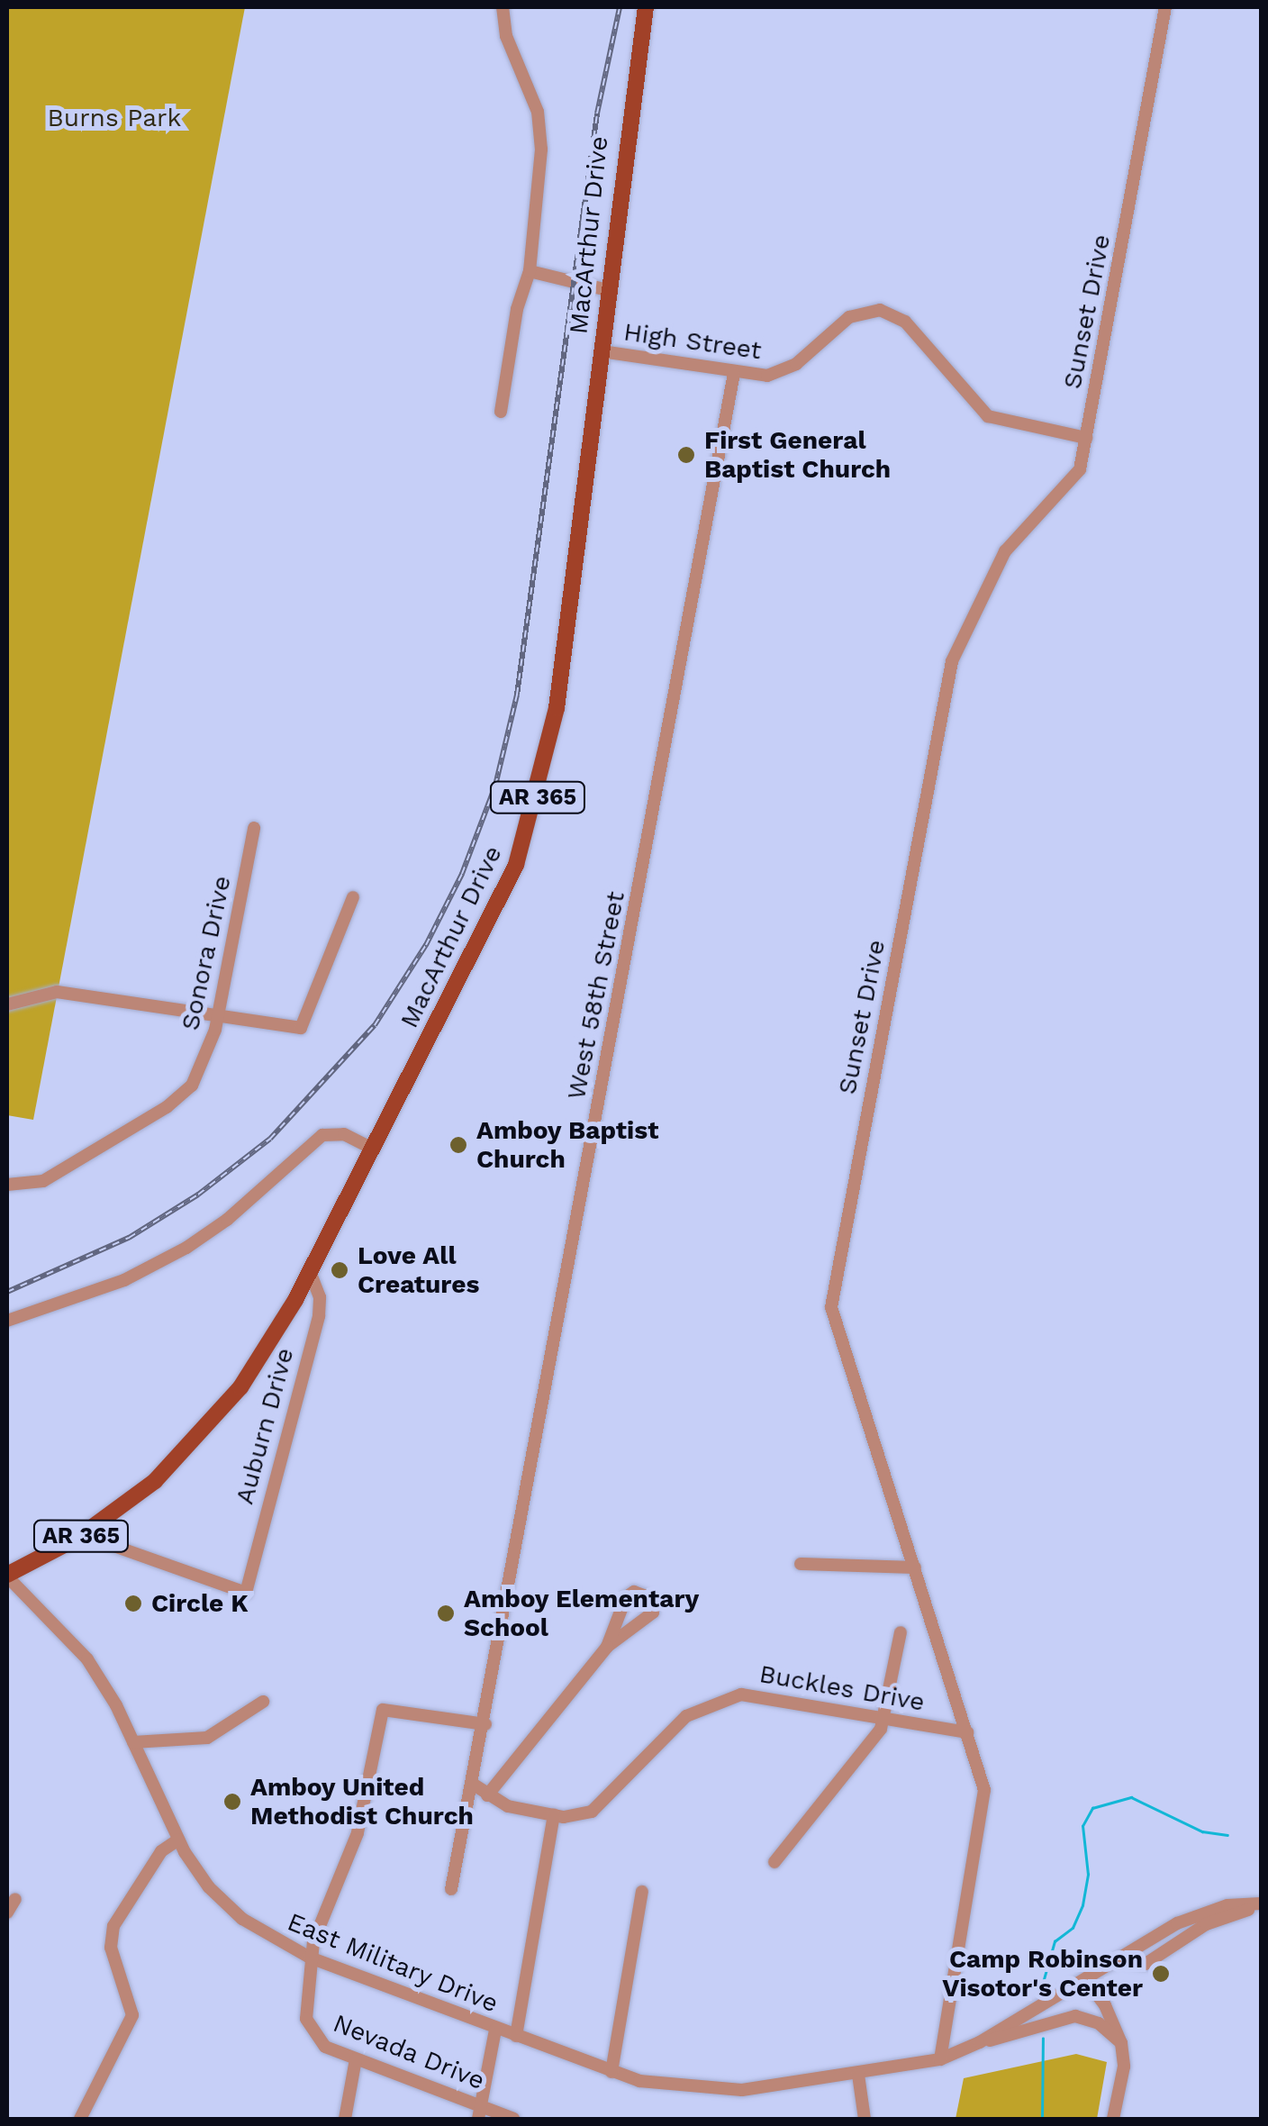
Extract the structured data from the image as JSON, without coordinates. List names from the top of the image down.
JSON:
{
  "streets": {
    "main road": ["MacArthur Drive", "AR 365"],
    "street": [
      "Sunset Drive",
      "High Street",
      "Sonora Drive",
      "West 58th Street",
      "Auburn Drive",
      "Buckles Drive",
      "East Military Drive",
      "Nevada Drive"
    ]
  },
  "crossings": [
    ["MacArthur Drive", "High Street"],
    ["MacArthur Drive", "Auburn Drive"],
    ["MacArthur Drive", "East Military Drive"],
    ["Sunset Drive", "High Street"],
    ["Sunset Drive", "Buckles Drive"],
    ["Sunset Drive", "East Military Drive"],
    ["High Street", "West 58th Street"],
    ["West 58th Street", "Nevada Drive"],
    ["East Military Drive", "Nevada Drive"]
  ],
  "parks": ["Burns Park"],
  "places": [
    "First General Baptist Church",
    "Amboy Baptist Church",
    "Love All Creatures",
    "Circle K",
    "Amboy Elementary School",
    "Amboy United Methodist Church",
    "Camp Robinson Visotor's Center"
  ]
}
